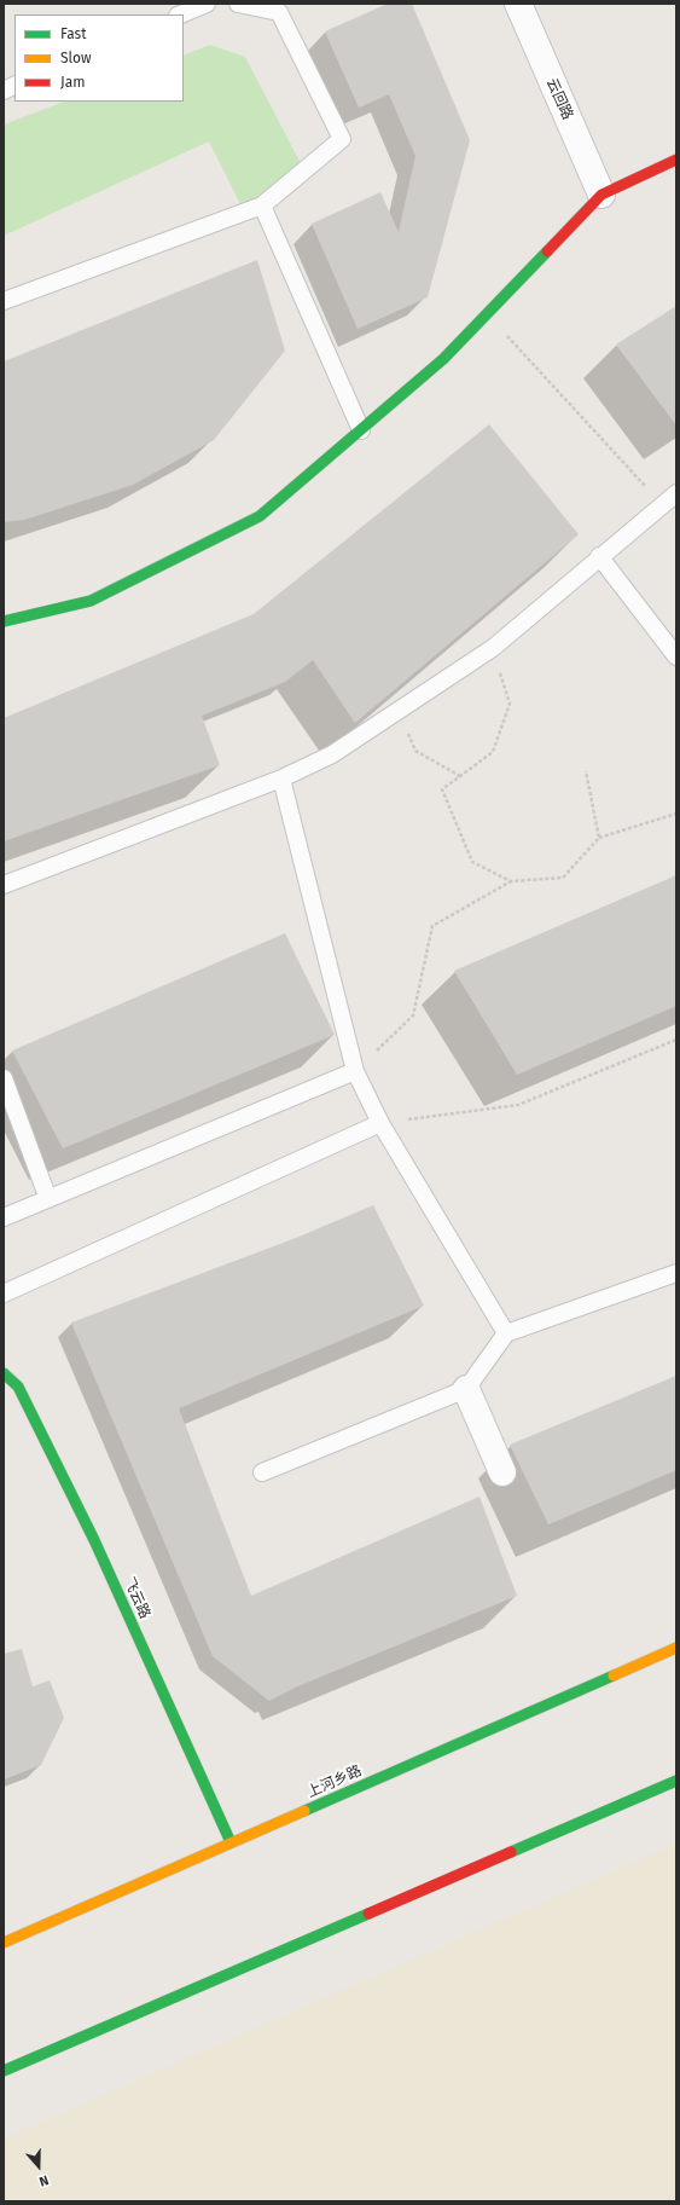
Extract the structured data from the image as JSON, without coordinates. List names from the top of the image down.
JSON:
{
  "streets": {
    "main road": ["飞云路", "上河乡路"],
    "street": ["云回路"]
  },
  "crossings": [
    ["飞云路", "上河乡路"]
  ],
  "legend": ["Fast", "Slow", "Jam"],
  "north": "bottom"
}
